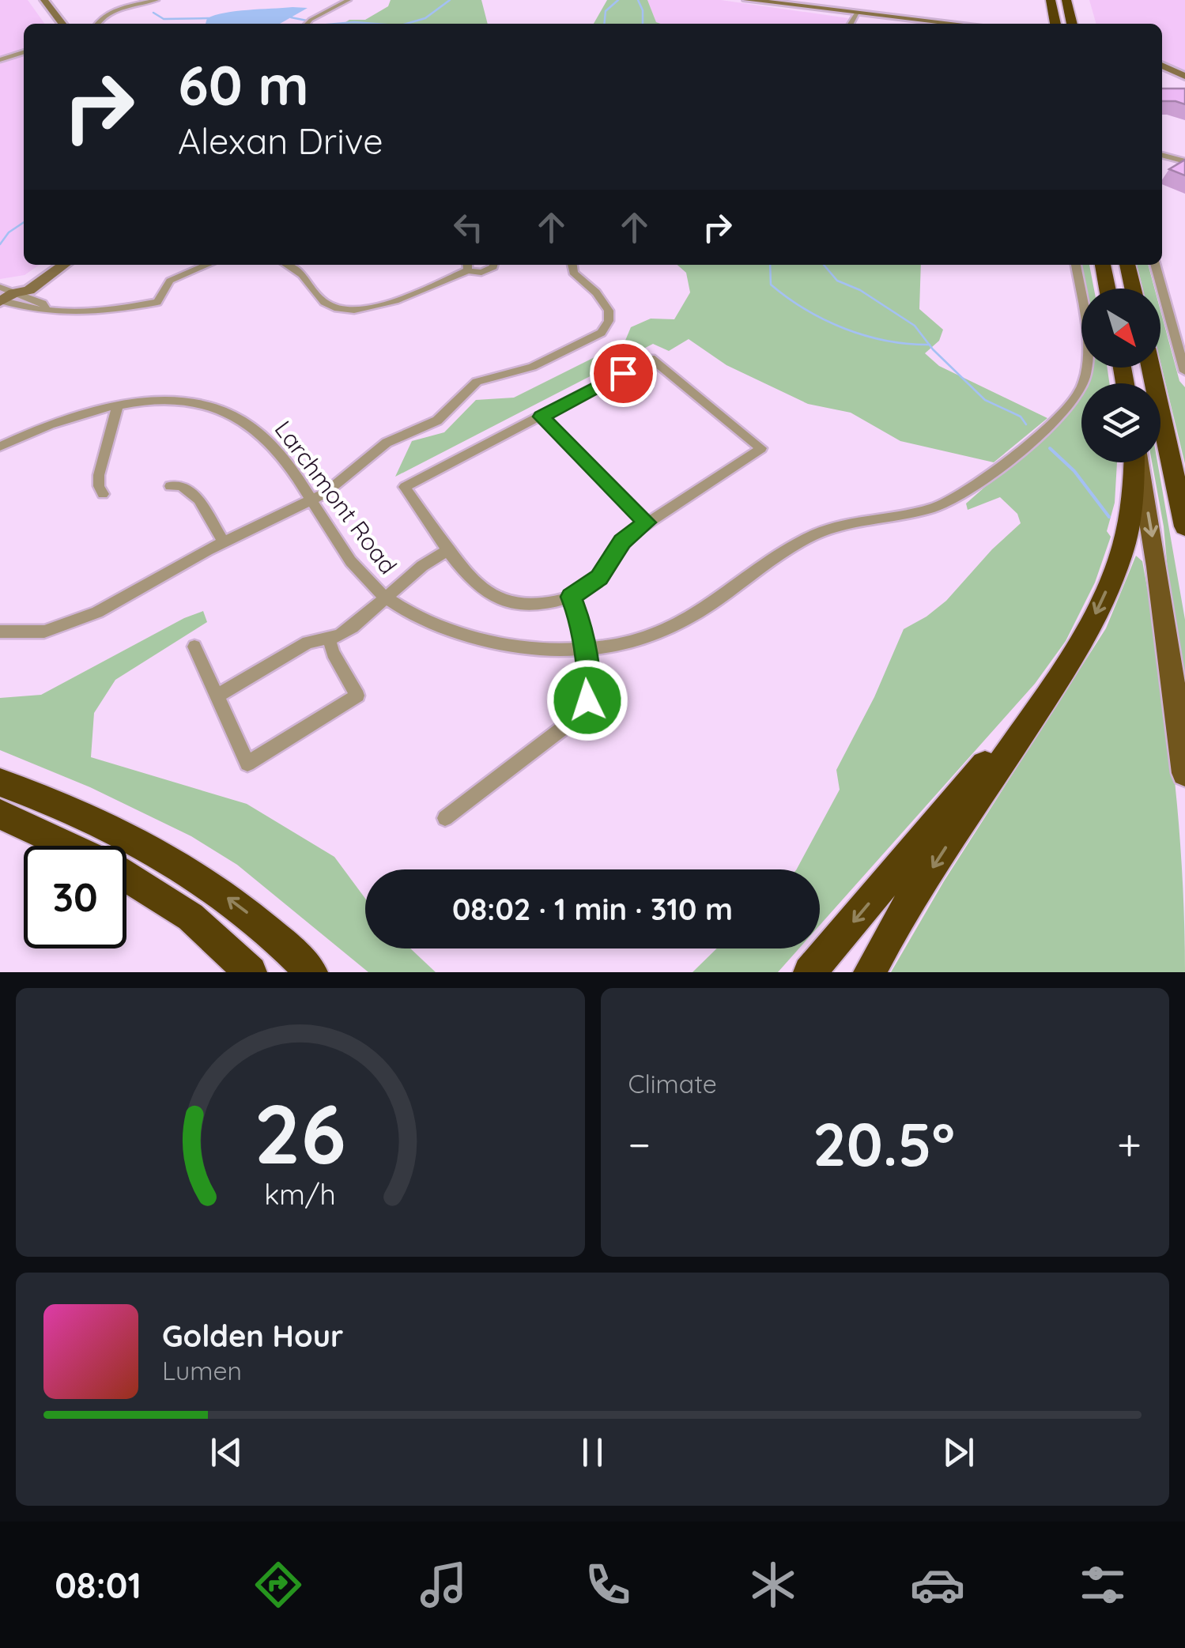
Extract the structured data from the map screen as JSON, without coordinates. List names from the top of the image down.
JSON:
{
  "streets": {
    "street": ["Larchmont Road"]
  },
  "north": "bottom right",
  "page": {
    "turn": ["60 m", "Alexan Drive"],
    "limit": "30",
    "trip": "08:02 · 1 min · 310 m",
    "tile": "Climate",
    "heat": ["−", "20.5°", "+"],
    "song": ["Golden Hour", "Lumen"],
    "tabs": "08:01",
    "gauge": ["26", "km/h"]
  }
}
